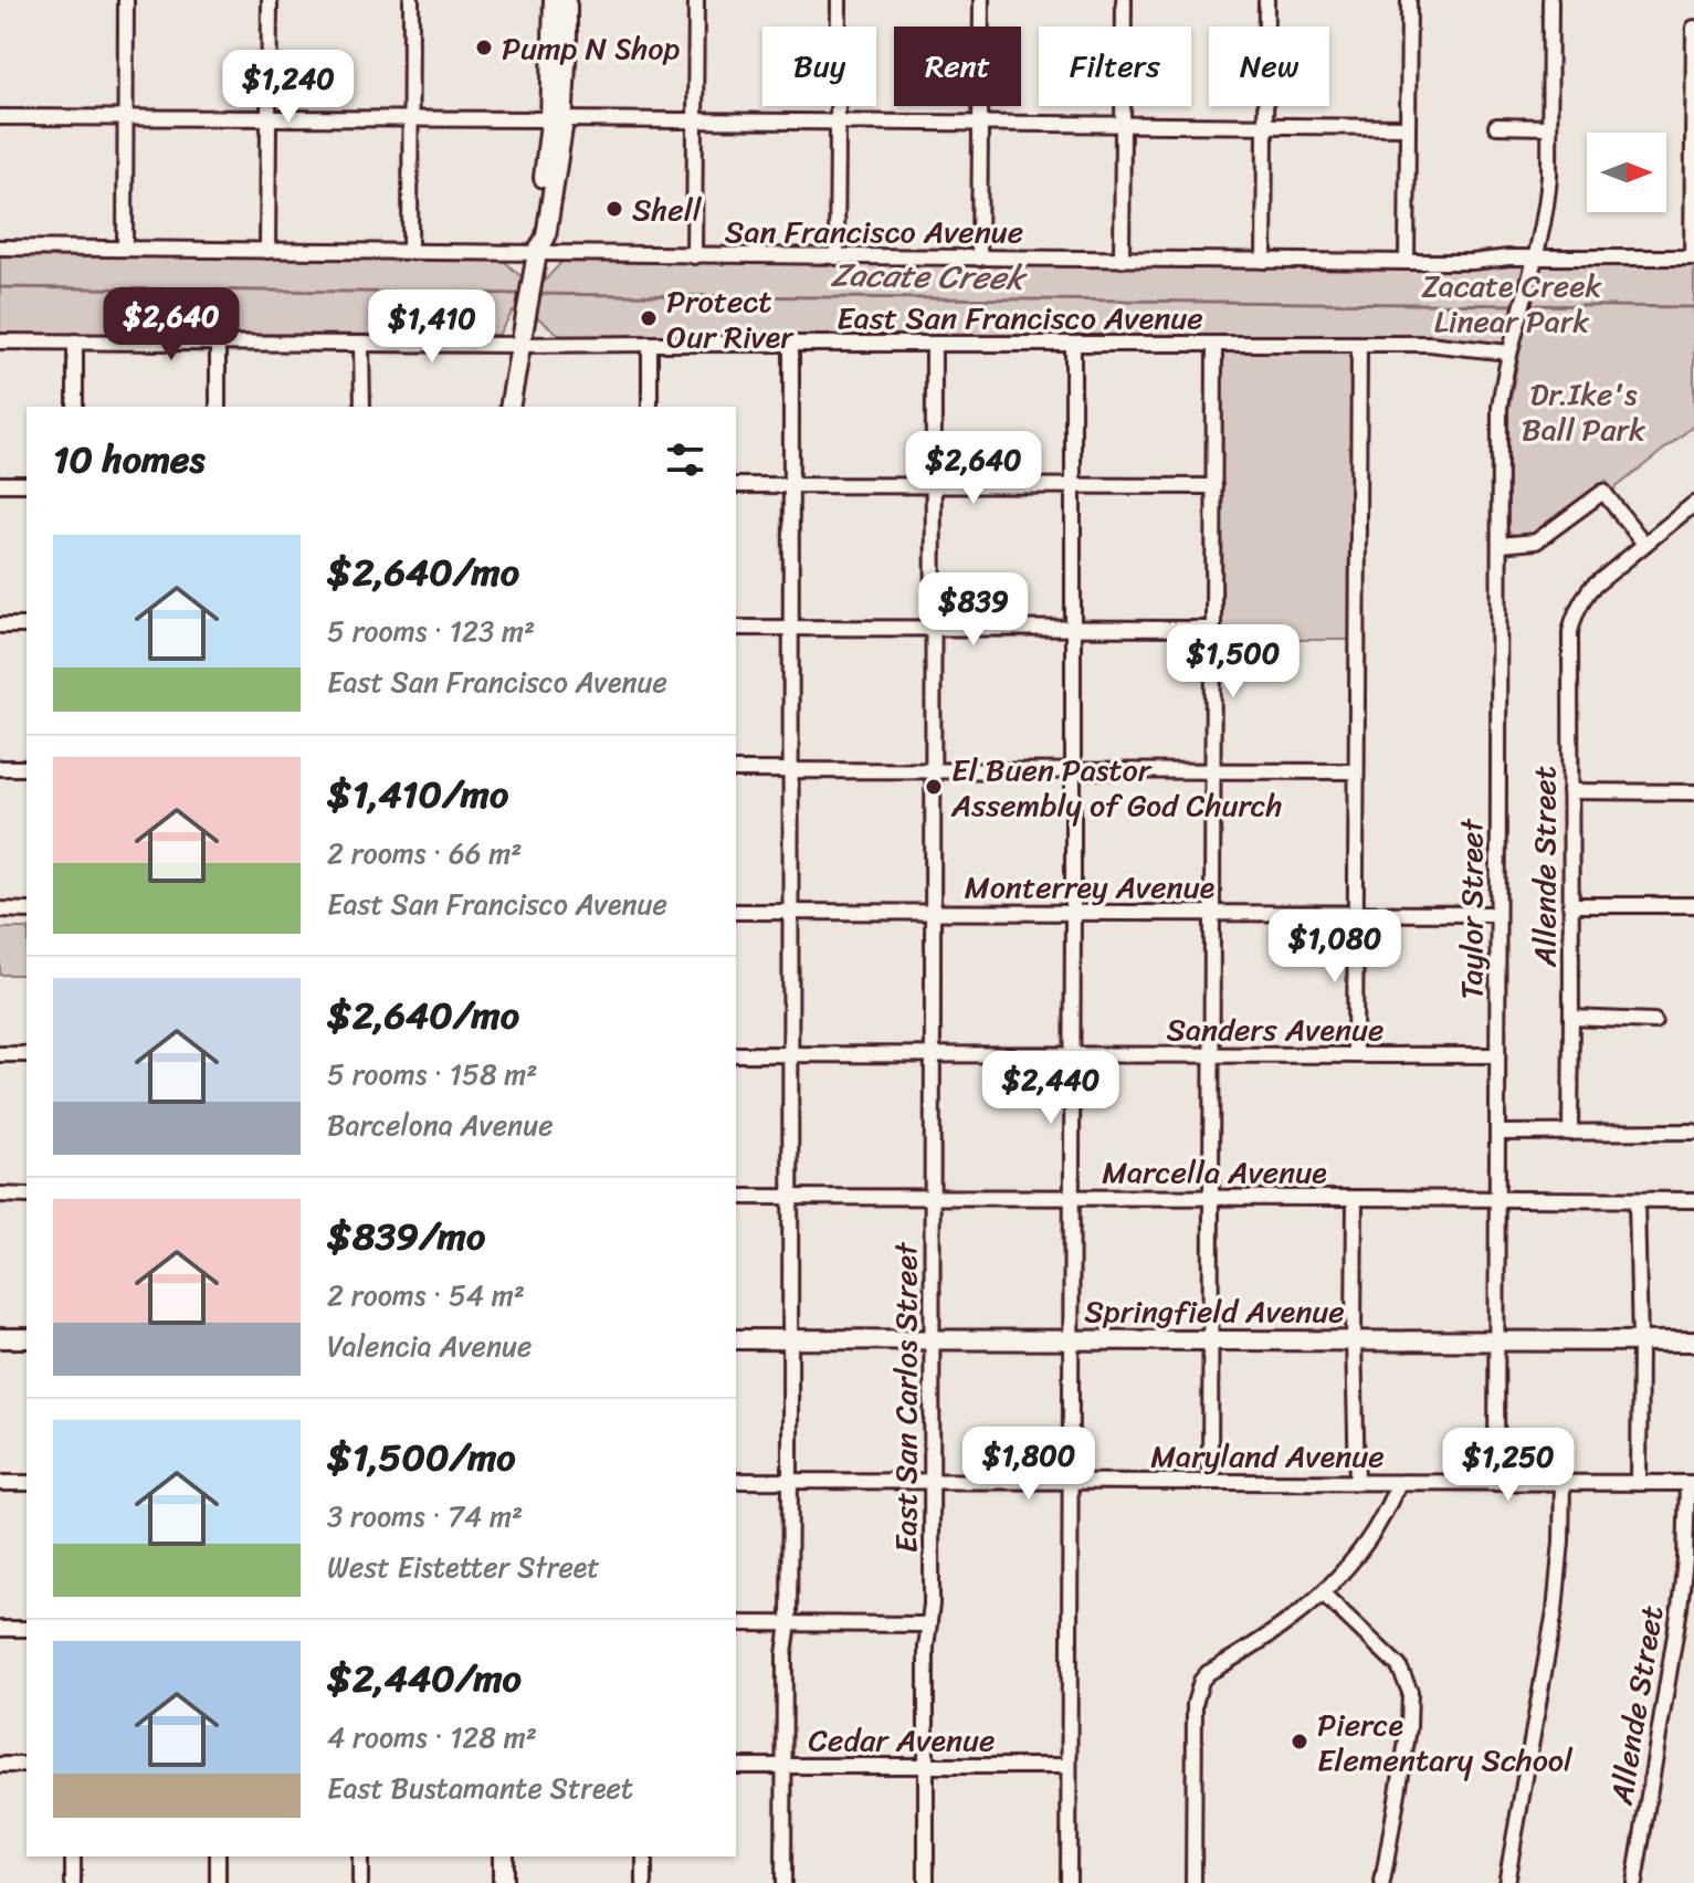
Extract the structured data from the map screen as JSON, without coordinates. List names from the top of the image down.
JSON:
{
  "streets": {
    "main road": ["Springfield Avenue"],
    "street": [
      "San Francisco Avenue",
      "East San Francisco Avenue",
      "Allende Street",
      "Monterrey Avenue",
      "Taylor Street",
      "Sanders Avenue",
      "Marcella Avenue",
      "East San Carlos Street",
      "Maryland Avenue",
      "Cedar Avenue"
    ]
  },
  "crossings": [
    ["San Francisco Avenue", "Taylor Street"],
    ["East San Francisco Avenue", "Taylor Street"],
    ["East San Francisco Avenue", "East San Carlos Street"],
    ["Allende Street", "Maryland Avenue"],
    ["Monterrey Avenue", "Taylor Street"],
    ["Monterrey Avenue", "East San Carlos Street"],
    ["Taylor Street", "Sanders Avenue"],
    ["Taylor Street", "Marcella Avenue"],
    ["Taylor Street", "Springfield Avenue"],
    ["Taylor Street", "Maryland Avenue"],
    ["Sanders Avenue", "East San Carlos Street"],
    ["Marcella Avenue", "East San Carlos Street"],
    ["Springfield Avenue", "East San Carlos Street"],
    ["East San Carlos Street", "Maryland Avenue"],
    ["East San Carlos Street", "Cedar Avenue"]
  ],
  "water": ["Zacate Creek"],
  "parks": ["Zacate Creek Linear Park", "Dr.Ike's Ball Park"],
  "places": [
    "Pump N Shop",
    "Shell",
    "Protect Our River",
    "El Buen Pastor Assembly of God Church",
    "Pierce Elementary School"
  ],
  "north": "right",
  "page": {
    "chip": [
      "Buy",
      "Rent",
      "Filters",
      "New"
    ],
    "price": [
      "$1,240",
      "$2,640",
      "$1,410",
      "$2,640",
      "$839",
      "$1,500",
      "$1,080",
      "$2,440",
      "$1,800",
      "$1,250"
    ],
    "heading": "10 homes",
    "list": [
      {
        "name": "$2,640/mo",
        "note": "5 rooms · 123 m² · East San Francisco Avenue"
      },
      {
        "name": "$1,410/mo",
        "note": "2 rooms · 66 m² · East San Francisco Avenue"
      },
      {
        "name": "$2,640/mo",
        "note": "5 rooms · 158 m² · Barcelona Avenue"
      },
      {
        "name": "$839/mo",
        "note": "2 rooms · 54 m² · Valencia Avenue"
      },
      {
        "name": "$1,500/mo",
        "note": "3 rooms · 74 m² · West Eistetter Street"
      },
      {
        "name": "$2,440/mo",
        "note": "4 rooms · 128 m² · East Bustamante Street"
      }
    ]
  }
}
